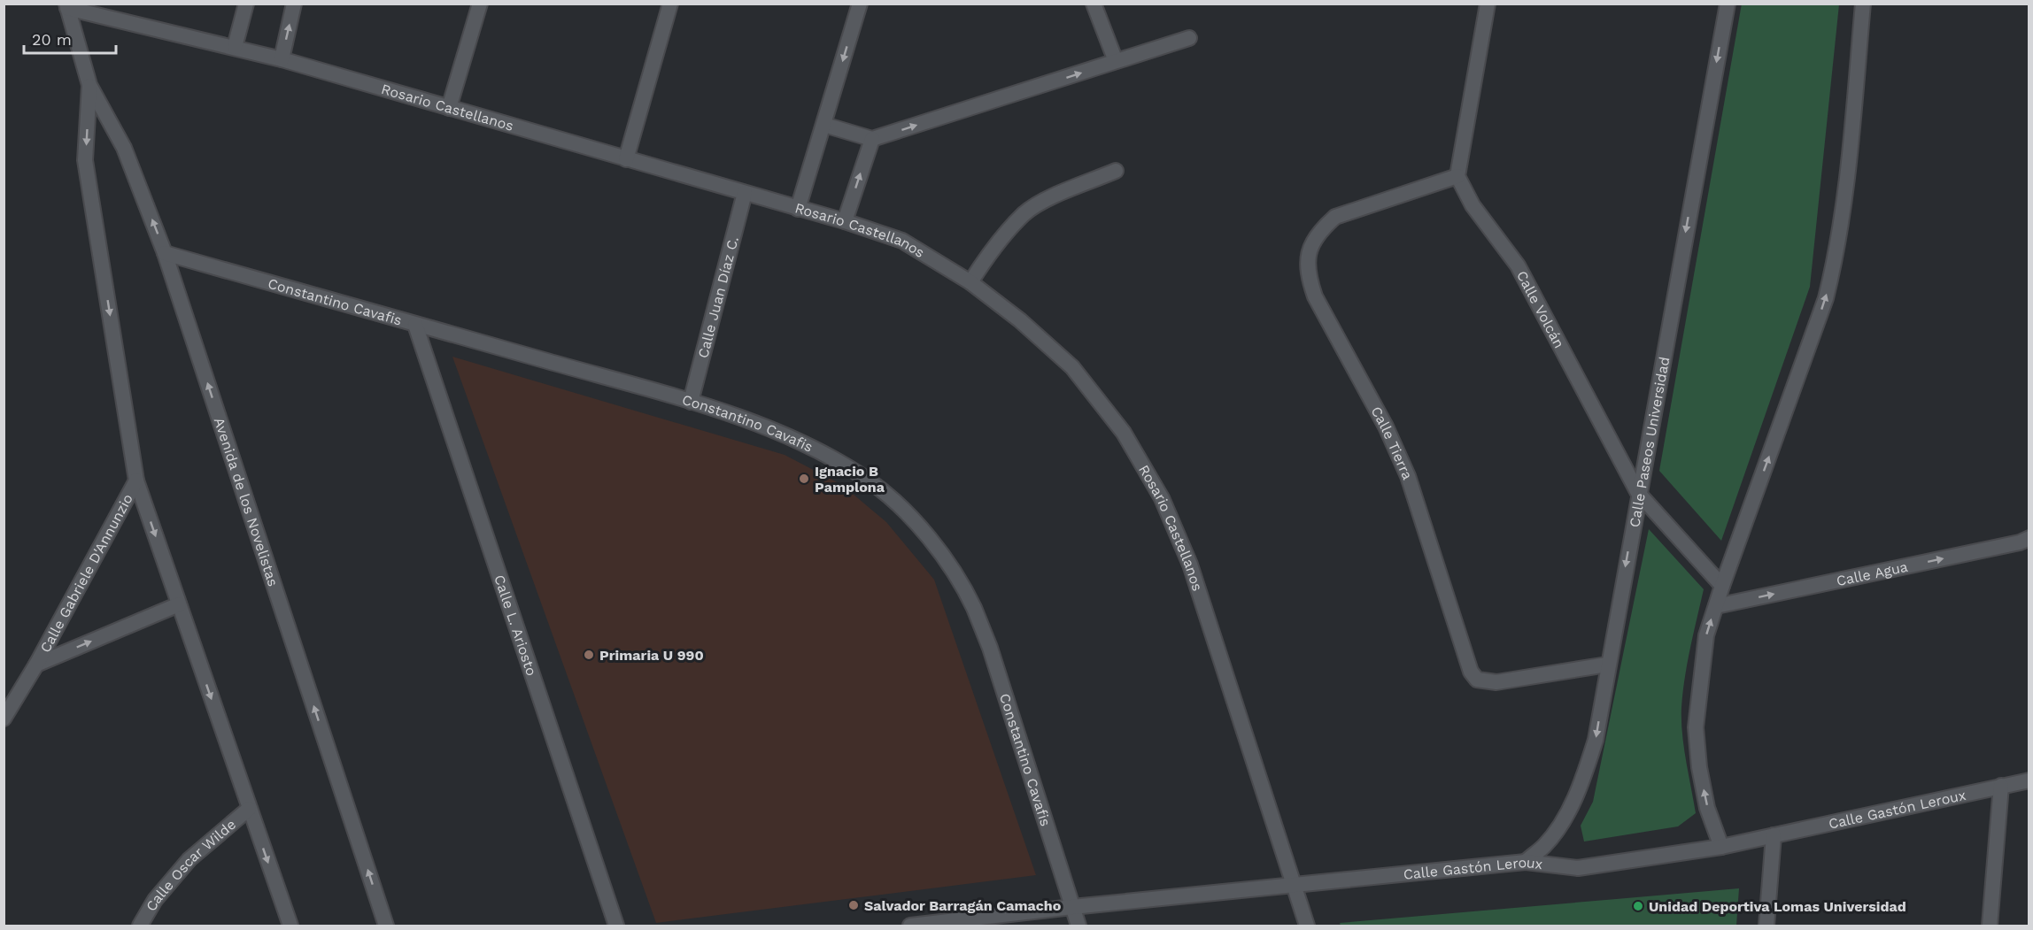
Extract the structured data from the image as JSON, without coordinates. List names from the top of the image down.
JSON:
{
  "streets": {
    "street": [
      "Rosario Castellanos",
      "Calle Juan Díaz C.",
      "Constantino Cavafis",
      "Calle Volcán",
      "Calle Paseos Universidad",
      "Calle Tierra",
      "Avenida de los Novelistas",
      "Calle Gabriele D'Annunzio",
      "Calle Agua",
      "Calle L. Ariosto",
      "Calle Gastón Leroux",
      "Calle Oscar Wilde"
    ]
  },
  "crossings": [
    ["Rosario Castellanos", "Calle Juan Díaz C."],
    ["Rosario Castellanos", "Avenida de los Novelistas"],
    ["Rosario Castellanos", "Calle Gastón Leroux"],
    ["Calle Juan Díaz C.", "Constantino Cavafis"],
    ["Constantino Cavafis", "Avenida de los Novelistas"],
    ["Constantino Cavafis", "Calle L. Ariosto"],
    ["Constantino Cavafis", "Calle Gastón Leroux"],
    ["Calle Volcán", "Calle Paseos Universidad"],
    ["Calle Volcán", "Calle Tierra"],
    ["Calle Paseos Universidad", "Calle Tierra"],
    ["Calle Paseos Universidad", "Calle Gastón Leroux"],
    ["Avenida de los Novelistas", "Calle Gabriele D'Annunzio"],
    ["Avenida de los Novelistas", "Calle Oscar Wilde"]
  ],
  "one_way": ["Calle Gabriele D'Annunzio", "Calle Agua"],
  "places": [
    "Ignacio B Pamplona",
    "Primaria U 990",
    "Salvador Barragán Camacho",
    "Unidad Deportiva Lomas Universidad"
  ],
  "scale_bar": "20 m"
}
